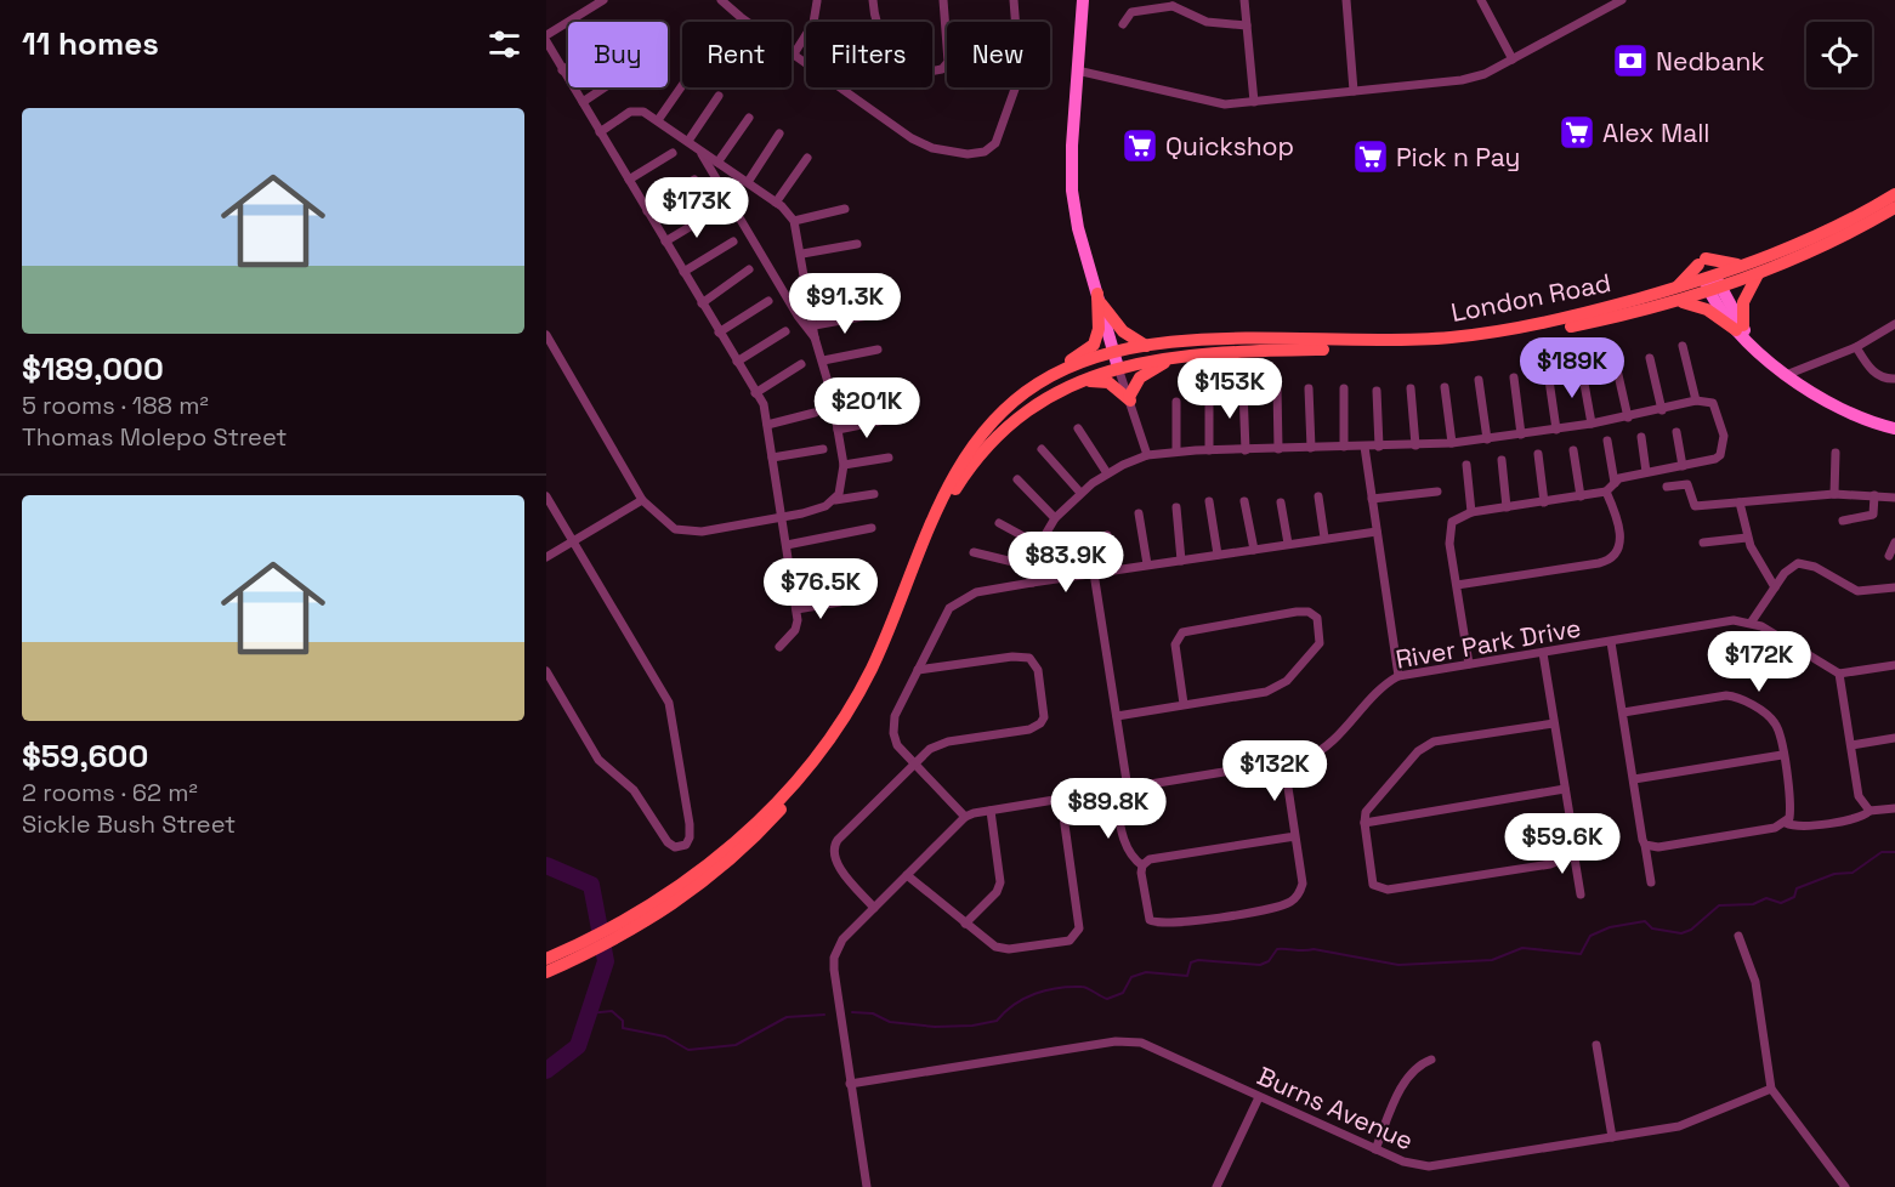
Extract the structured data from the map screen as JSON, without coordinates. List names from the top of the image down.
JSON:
{
  "streets": {
    "main road": ["London Road"],
    "street": ["River Park Drive", "Burns Avenue"]
  },
  "places": {
    "bank": ["Nedbank"],
    "supermarket": ["Alex Mall", "Quickshop", "Pick n Pay"]
  },
  "page": {
    "heading": "11 homes",
    "chip": [
      "Buy",
      "Rent",
      "Filters",
      "New"
    ],
    "list": [
      {
        "name": "$189,000",
        "note": "5 rooms · 188 m² · Thomas Molepo Street"
      },
      {
        "name": "$59,600",
        "note": "2 rooms · 62 m² · Sickle Bush Street"
      }
    ],
    "price": [
      "$173K",
      "$91.3K",
      "$189K",
      "$153K",
      "$201K",
      "$83.9K",
      "$76.5K",
      "$172K",
      "$132K",
      "$89.8K",
      "$59.6K"
    ]
  }
}
